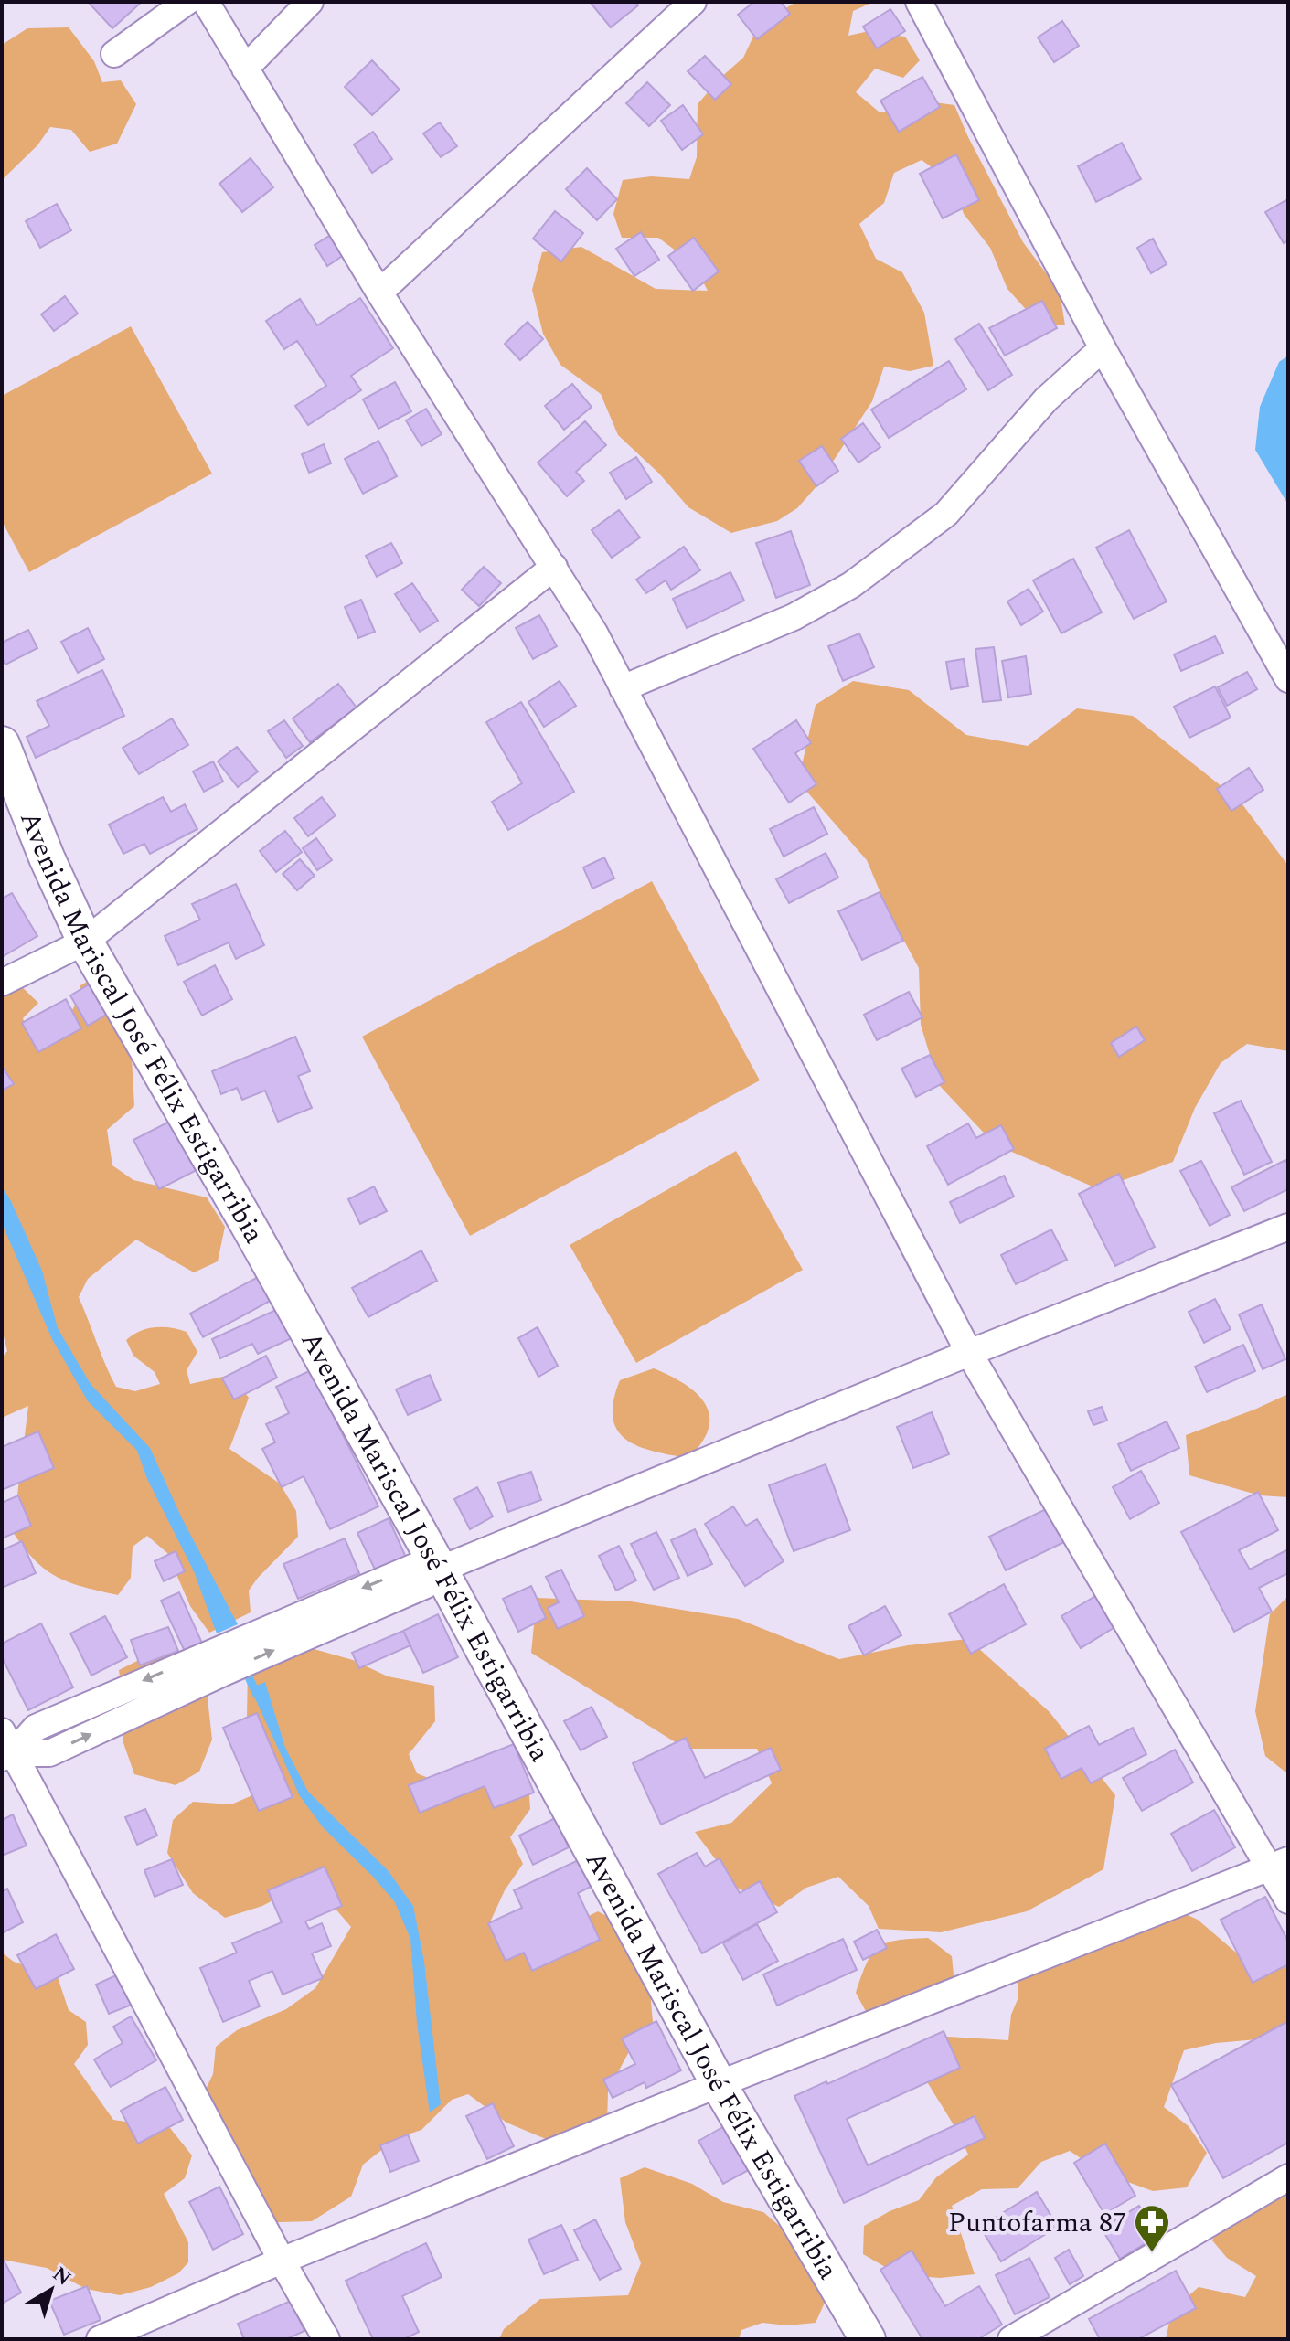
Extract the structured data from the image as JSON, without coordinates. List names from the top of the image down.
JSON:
{
  "streets": {
    "main road": ["Avenida Mariscal José Félix Estigarribia"]
  },
  "places": {
    "pharmacy": ["Puntofarma 87"]
  },
  "north": "top right"
}
